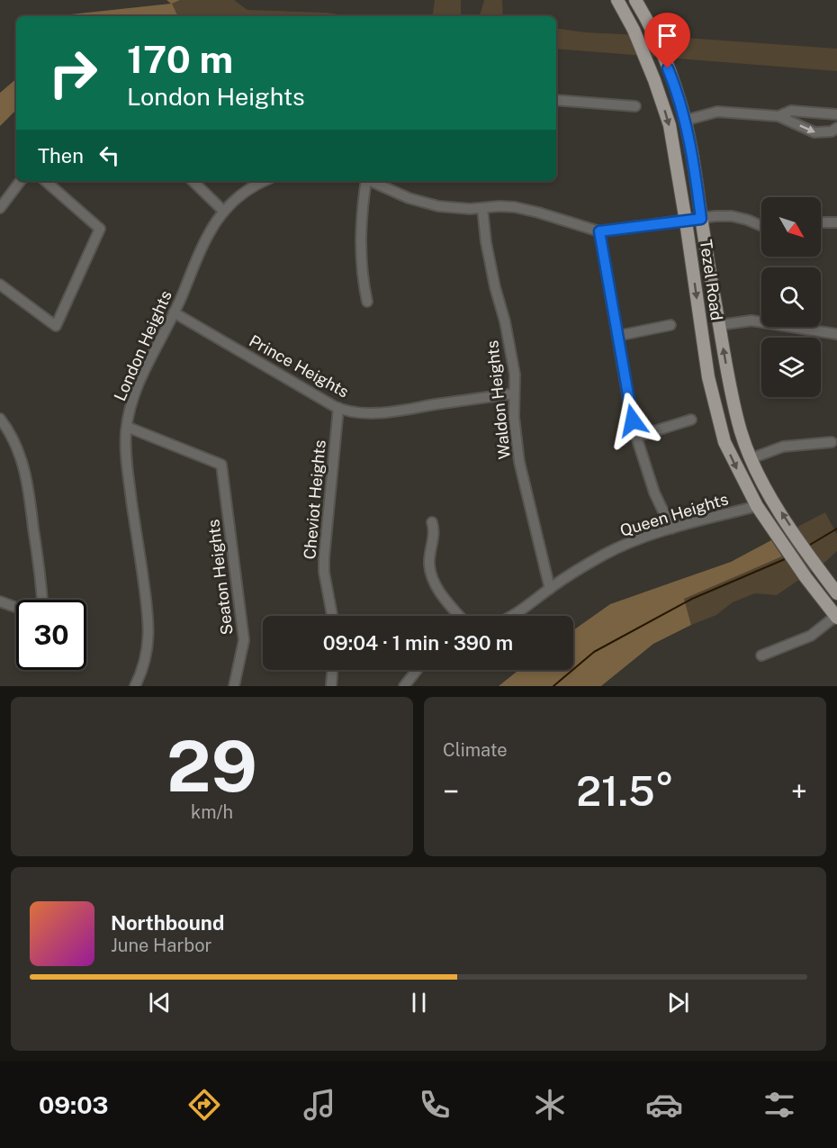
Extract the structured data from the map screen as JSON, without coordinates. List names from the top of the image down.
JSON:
{
  "streets": {
    "main road": ["Tezel Road"],
    "street": [
      "London Heights",
      "Prince Heights",
      "Waldon Heights",
      "Cheviot Heights",
      "Queen Heights",
      "Seaton Heights"
    ]
  },
  "crossings": [
    ["Tezel Road", "Queen Heights"],
    ["London Heights", "Prince Heights"],
    ["London Heights", "Seaton Heights"],
    ["Prince Heights", "Waldon Heights"],
    ["Prince Heights", "Cheviot Heights"],
    ["Waldon Heights", "Queen Heights"]
  ],
  "north": "bottom right",
  "page": {
    "turn": ["170 m", "London Heights"],
    "then": "Then",
    "limit": "30",
    "trip": "09:04 · 1 min · 390 m",
    "tile": [
      ["29", "km/h"],
      "Climate"
    ],
    "heat": ["−", "21.5°", "+"],
    "song": ["Northbound", "June Harbor"],
    "tabs": "09:03"
  }
}
